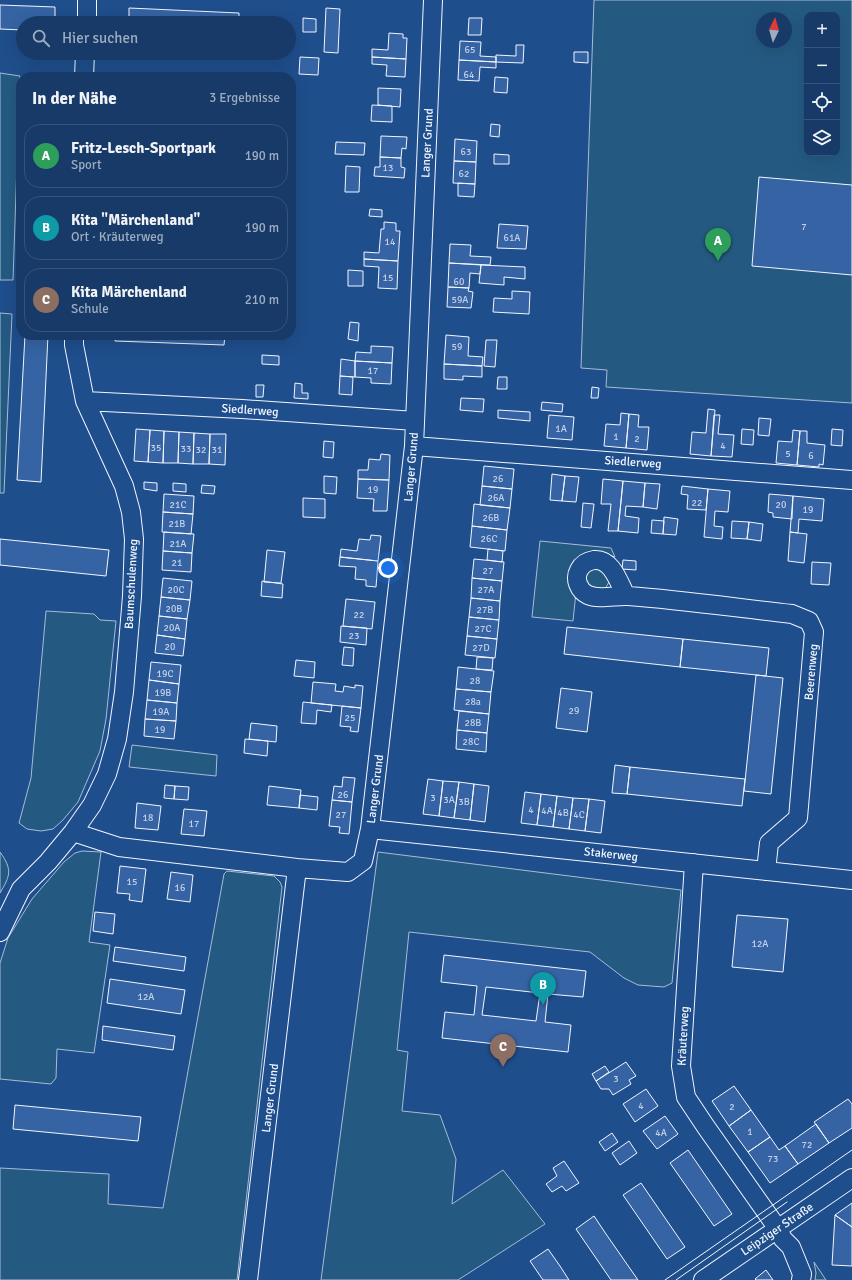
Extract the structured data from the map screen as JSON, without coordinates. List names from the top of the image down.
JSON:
{
  "streets": {
    "street": [
      "Langer Grund",
      "Siedlerweg",
      "Baumschulenweg",
      "Beerenweg",
      "Stakerweg",
      "Kräuterweg",
      "Leipziger Straße"
    ]
  },
  "crossings": [
    ["Langer Grund", "Siedlerweg"],
    ["Langer Grund", "Baumschulenweg"],
    ["Langer Grund", "Stakerweg"],
    ["Siedlerweg", "Baumschulenweg"],
    ["Beerenweg", "Stakerweg"],
    ["Stakerweg", "Kräuterweg"],
    ["Kräuterweg", "Leipziger Straße"]
  ],
  "house_numbers": [
    "65",
    "64",
    "63",
    "13",
    "62",
    "7",
    "61A",
    "14",
    "15",
    "60",
    "59A",
    "59",
    "17",
    "1A",
    "1",
    "2",
    "4",
    "35",
    "33",
    "32",
    "31",
    "5",
    "6",
    "26",
    "19",
    "26A",
    "22",
    "21C",
    "20",
    "19",
    "26B",
    "21B",
    "26C",
    "21A",
    "21",
    "27",
    "20C",
    "27A",
    "20B",
    "27B",
    "22",
    "20A",
    "27C",
    "23",
    "20",
    "27D",
    "19C",
    "28",
    "19B",
    "28a",
    "29",
    "19A",
    "25",
    "28B",
    "19",
    "28C",
    "26",
    "3",
    "3A",
    "3B",
    "4",
    "4A",
    "4B",
    "27",
    "4C",
    "18",
    "17",
    "15",
    "16",
    "12A",
    "12A",
    "3",
    "4",
    "2",
    "1",
    "4A",
    "72",
    "73"
  ],
  "north": "top",
  "page": {
    "map_buttons": ["+", "−"],
    "search": "Hier suchen",
    "heading": ["In der Nähe", "3 Ergebnisse"],
    "list": [
      {
        "mark": "A",
        "name": "Fritz-Lesch-Sportpark",
        "note": "Sport",
        "value": "190 m"
      },
      {
        "mark": "B",
        "name": "Kita \"Märchenland\"",
        "note": "Ort · Kräuterweg",
        "value": "190 m"
      },
      {
        "mark": "C",
        "name": "Kita Märchenland",
        "note": "Schule",
        "value": "210 m"
      }
    ],
    "pins": ["A", "B", "C"]
  }
}
